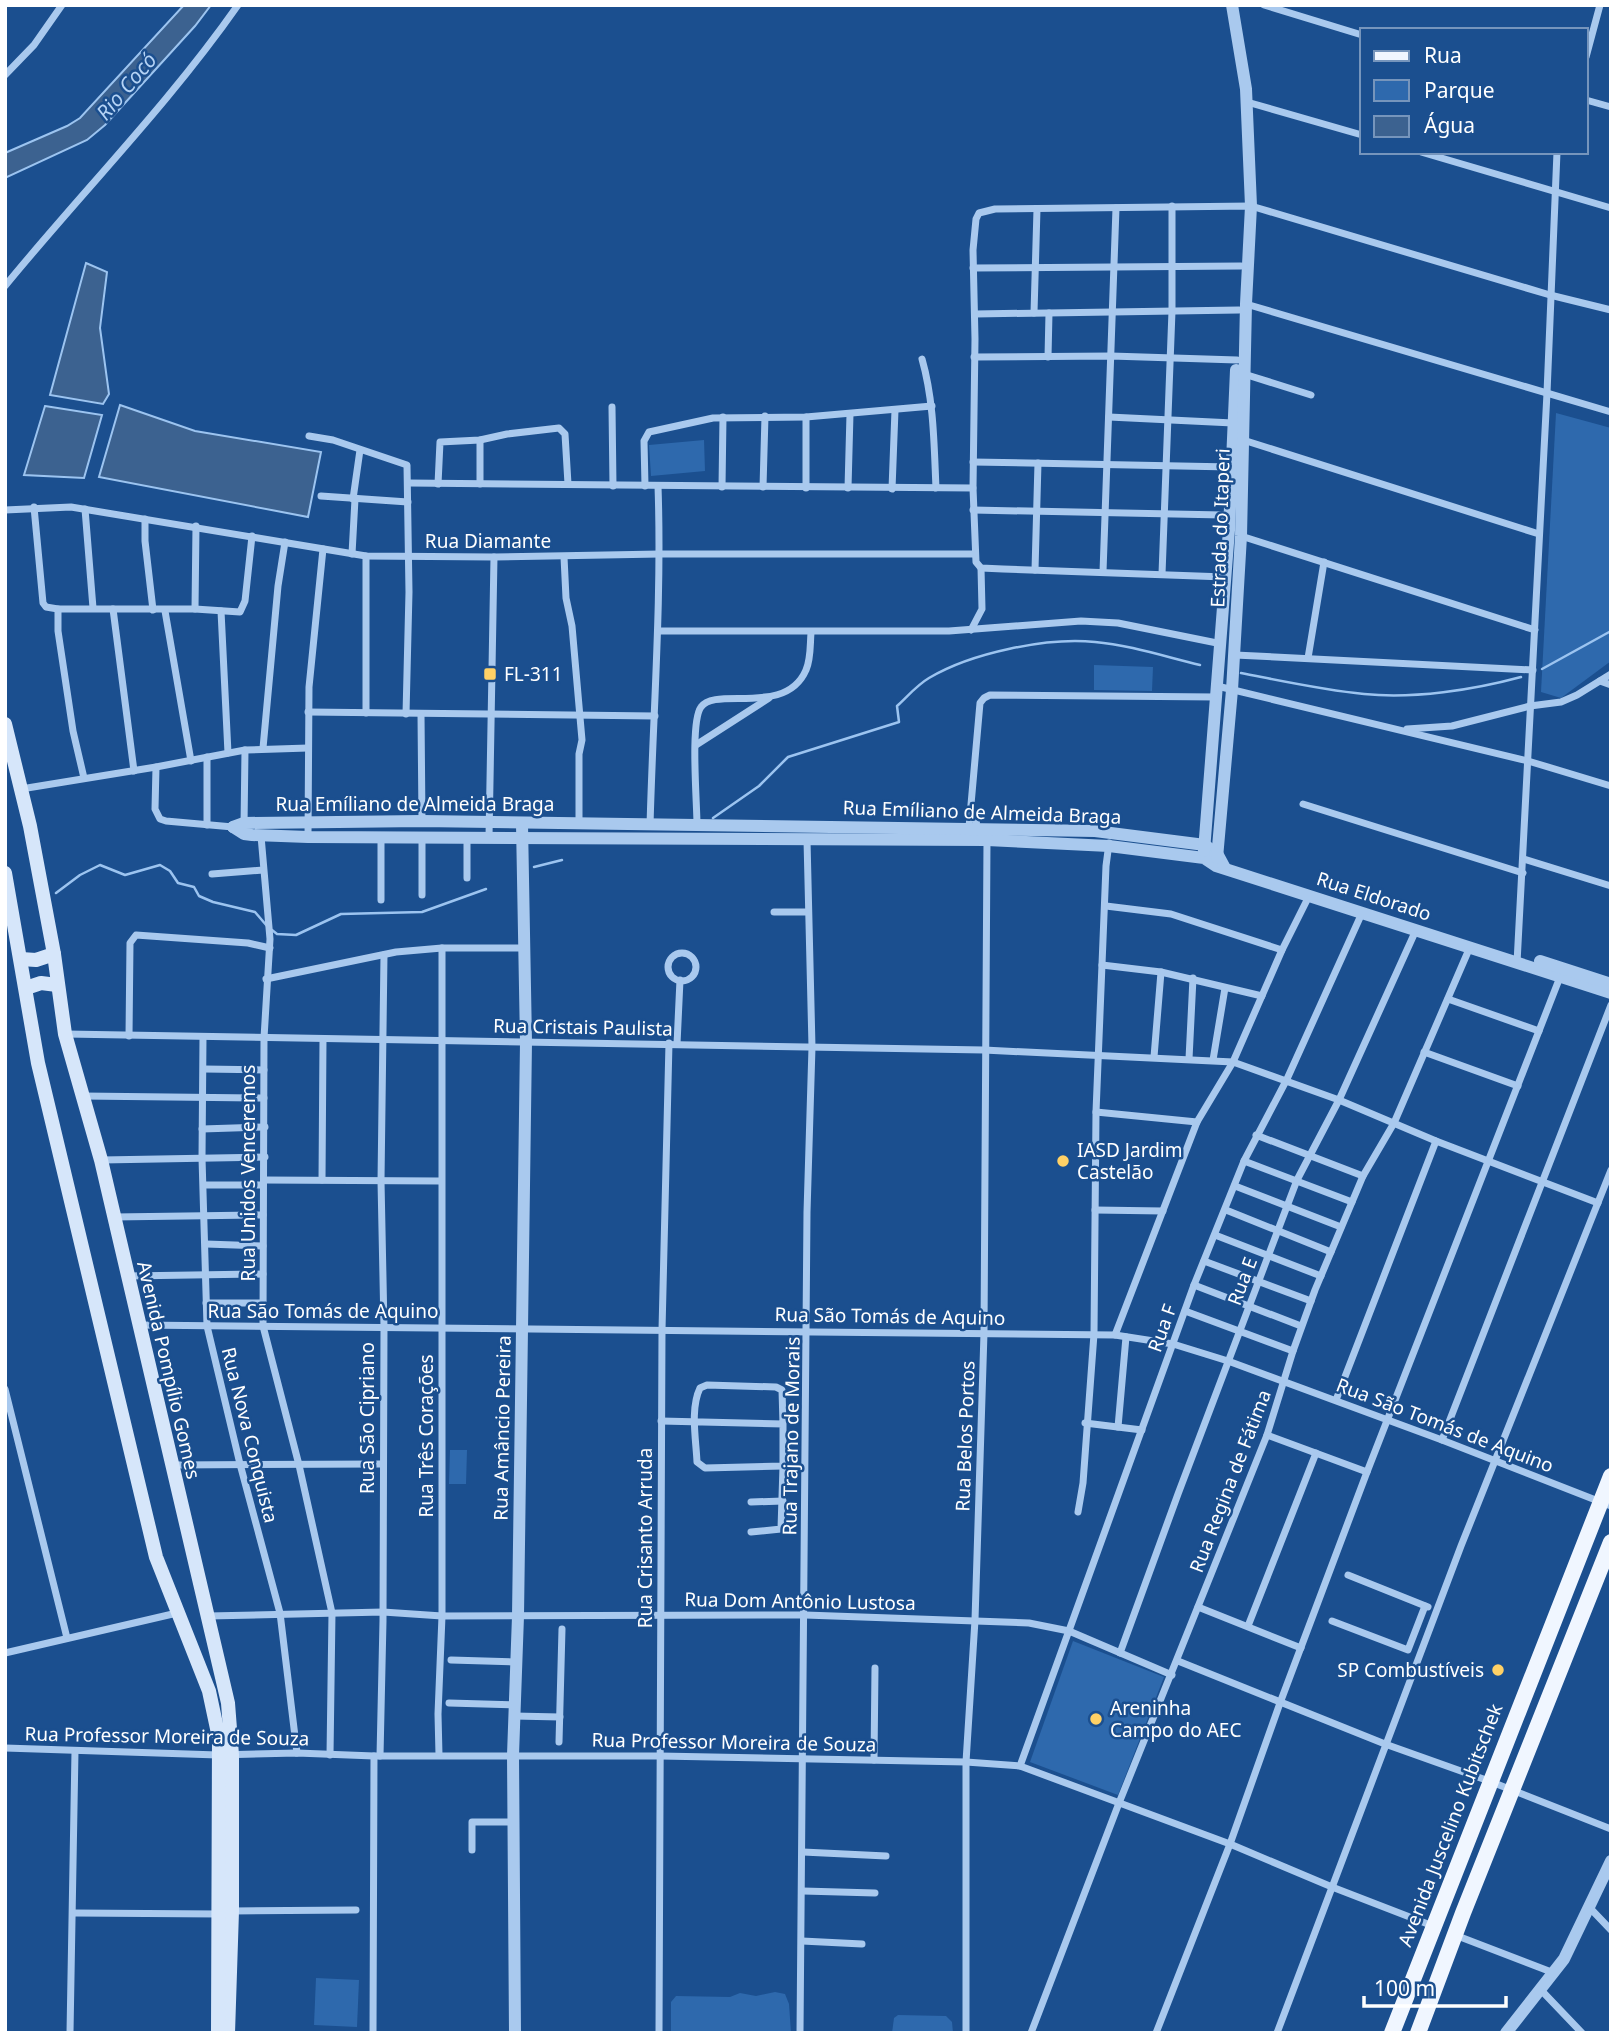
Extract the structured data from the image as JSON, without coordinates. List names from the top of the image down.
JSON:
{
  "streets": {
    "main road": ["Avenida Pompílio Gomes", "Avenida Juscelino Kubitschek"],
    "street": [
      "Estrada do Itaperi",
      "Rua Diamante",
      "Rua Emíliano de Almeida Braga",
      "Rua Eldorado",
      "Rua Cristais Paulista",
      "Rua Unidos Venceremos",
      "Rua E",
      "Rua São Tomás de Aquino",
      "Rua F",
      "Rua São Cipriano",
      "Rua Amâncio Pereira",
      "Rua Nova Conquista",
      "Rua Três Corações",
      "Rua Trajano de Morais",
      "Rua Belos Portos",
      "Rua Regina de Fátima",
      "Rua Crisanto Arruda",
      "Rua Dom Antônio Lustosa",
      "Rua Professor Moreira de Souza"
    ]
  },
  "crossings": [
    ["Estrada do Itaperi", "Rua Diamante"],
    ["Estrada do Itaperi", "Rua Emíliano de Almeida Braga"],
    ["Estrada do Itaperi", "Rua Eldorado"],
    ["Rua Emíliano de Almeida Braga", "Rua Eldorado"],
    ["Rua Emíliano de Almeida Braga", "Rua Unidos Venceremos"],
    ["Rua Emíliano de Almeida Braga", "Rua Amâncio Pereira"],
    ["Rua Emíliano de Almeida Braga", "Rua Trajano de Morais"],
    ["Rua Emíliano de Almeida Braga", "Rua Belos Portos"],
    ["Rua Eldorado", "Rua E"],
    ["Rua Eldorado", "Rua F"],
    ["Rua Eldorado", "Rua Regina de Fátima"],
    ["Rua Cristais Paulista", "Rua Unidos Venceremos"],
    ["Rua Cristais Paulista", "Rua E"],
    ["Rua Cristais Paulista", "Rua F"],
    ["Rua Cristais Paulista", "Avenida Pompílio Gomes"],
    ["Rua Cristais Paulista", "Rua São Cipriano"],
    ["Rua Cristais Paulista", "Rua Amâncio Pereira"],
    ["Rua Cristais Paulista", "Rua Nova Conquista"],
    ["Rua Cristais Paulista", "Rua Três Corações"],
    ["Rua Cristais Paulista", "Rua Trajano de Morais"],
    ["Rua Cristais Paulista", "Rua Belos Portos"],
    ["Rua Cristais Paulista", "Rua Regina de Fátima"],
    ["Rua Cristais Paulista", "Rua Crisanto Arruda"],
    ["Rua Unidos Venceremos", "Rua São Tomás de Aquino"],
    ["Rua Unidos Venceremos", "Rua Dom Antônio Lustosa"],
    ["Rua Unidos Venceremos", "Rua Professor Moreira de Souza"],
    ["Rua E", "Rua São Tomás de Aquino"],
    ["Rua E", "Rua Dom Antônio Lustosa"],
    ["Rua São Tomás de Aquino", "Rua F"],
    ["Rua São Tomás de Aquino", "Avenida Pompílio Gomes"],
    ["Rua São Tomás de Aquino", "Rua São Cipriano"],
    ["Rua São Tomás de Aquino", "Rua Amâncio Pereira"],
    ["Rua São Tomás de Aquino", "Rua Nova Conquista"],
    ["Rua São Tomás de Aquino", "Rua Três Corações"],
    ["Rua São Tomás de Aquino", "Rua Trajano de Morais"],
    ["Rua São Tomás de Aquino", "Rua Belos Portos"],
    ["Rua São Tomás de Aquino", "Rua Regina de Fátima"],
    ["Rua São Tomás de Aquino", "Rua Crisanto Arruda"],
    ["Rua São Tomás de Aquino", "Avenida Juscelino Kubitschek"],
    ["Rua F", "Rua Dom Antônio Lustosa"],
    ["Rua F", "Rua Professor Moreira de Souza"],
    ["Avenida Pompílio Gomes", "Rua Dom Antônio Lustosa"],
    ["Avenida Pompílio Gomes", "Rua Professor Moreira de Souza"],
    ["Rua São Cipriano", "Rua Dom Antônio Lustosa"],
    ["Rua São Cipriano", "Rua Professor Moreira de Souza"],
    ["Rua Amâncio Pereira", "Rua Dom Antônio Lustosa"],
    ["Rua Amâncio Pereira", "Rua Professor Moreira de Souza"],
    ["Rua Nova Conquista", "Rua Dom Antônio Lustosa"],
    ["Rua Nova Conquista", "Rua Professor Moreira de Souza"],
    ["Rua Três Corações", "Rua Dom Antônio Lustosa"],
    ["Rua Três Corações", "Rua Professor Moreira de Souza"],
    ["Rua Trajano de Morais", "Rua Dom Antônio Lustosa"],
    ["Rua Trajano de Morais", "Rua Professor Moreira de Souza"],
    ["Rua Belos Portos", "Rua Dom Antônio Lustosa"],
    ["Rua Belos Portos", "Rua Professor Moreira de Souza"],
    ["Rua Regina de Fátima", "Rua Dom Antônio Lustosa"],
    ["Rua Regina de Fátima", "Rua Professor Moreira de Souza"],
    ["Rua Crisanto Arruda", "Rua Dom Antônio Lustosa"],
    ["Rua Crisanto Arruda", "Rua Professor Moreira de Souza"],
    ["Rua Professor Moreira de Souza", "Avenida Juscelino Kubitschek"]
  ],
  "water": ["Rio Cocó"],
  "places": {
    "transit": ["FL-311"],
    "other": ["IASD Jardim Castelão", "SP Combustíveis", "Areninha Campo do AEC"]
  },
  "legend": ["Rua", "Parque", "Água"],
  "scale_bar": "100 m"
}
